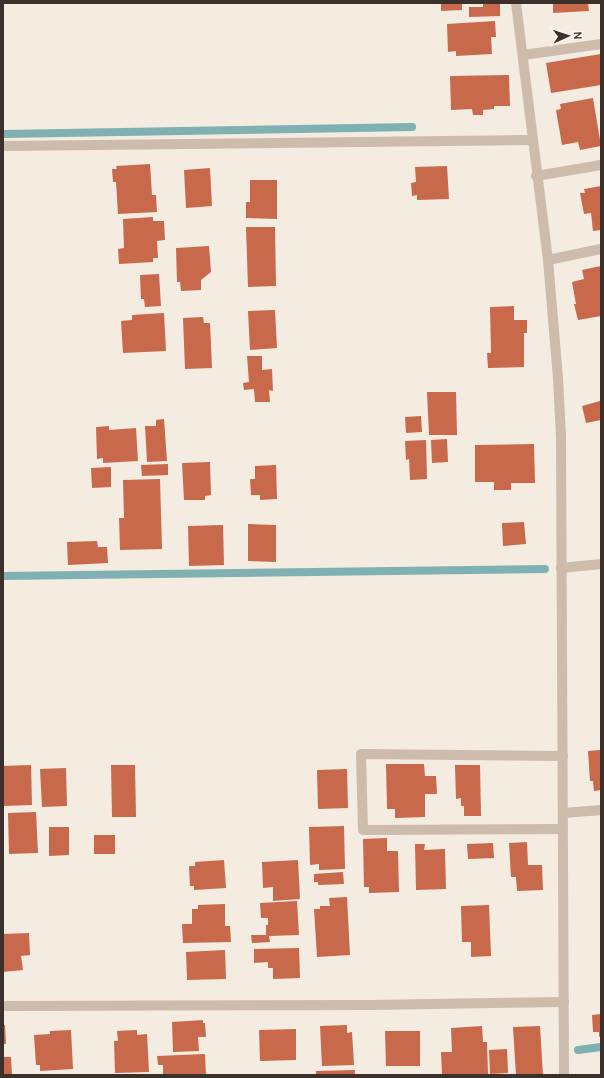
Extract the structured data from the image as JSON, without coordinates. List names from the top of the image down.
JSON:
{
  "north": "right"
}
